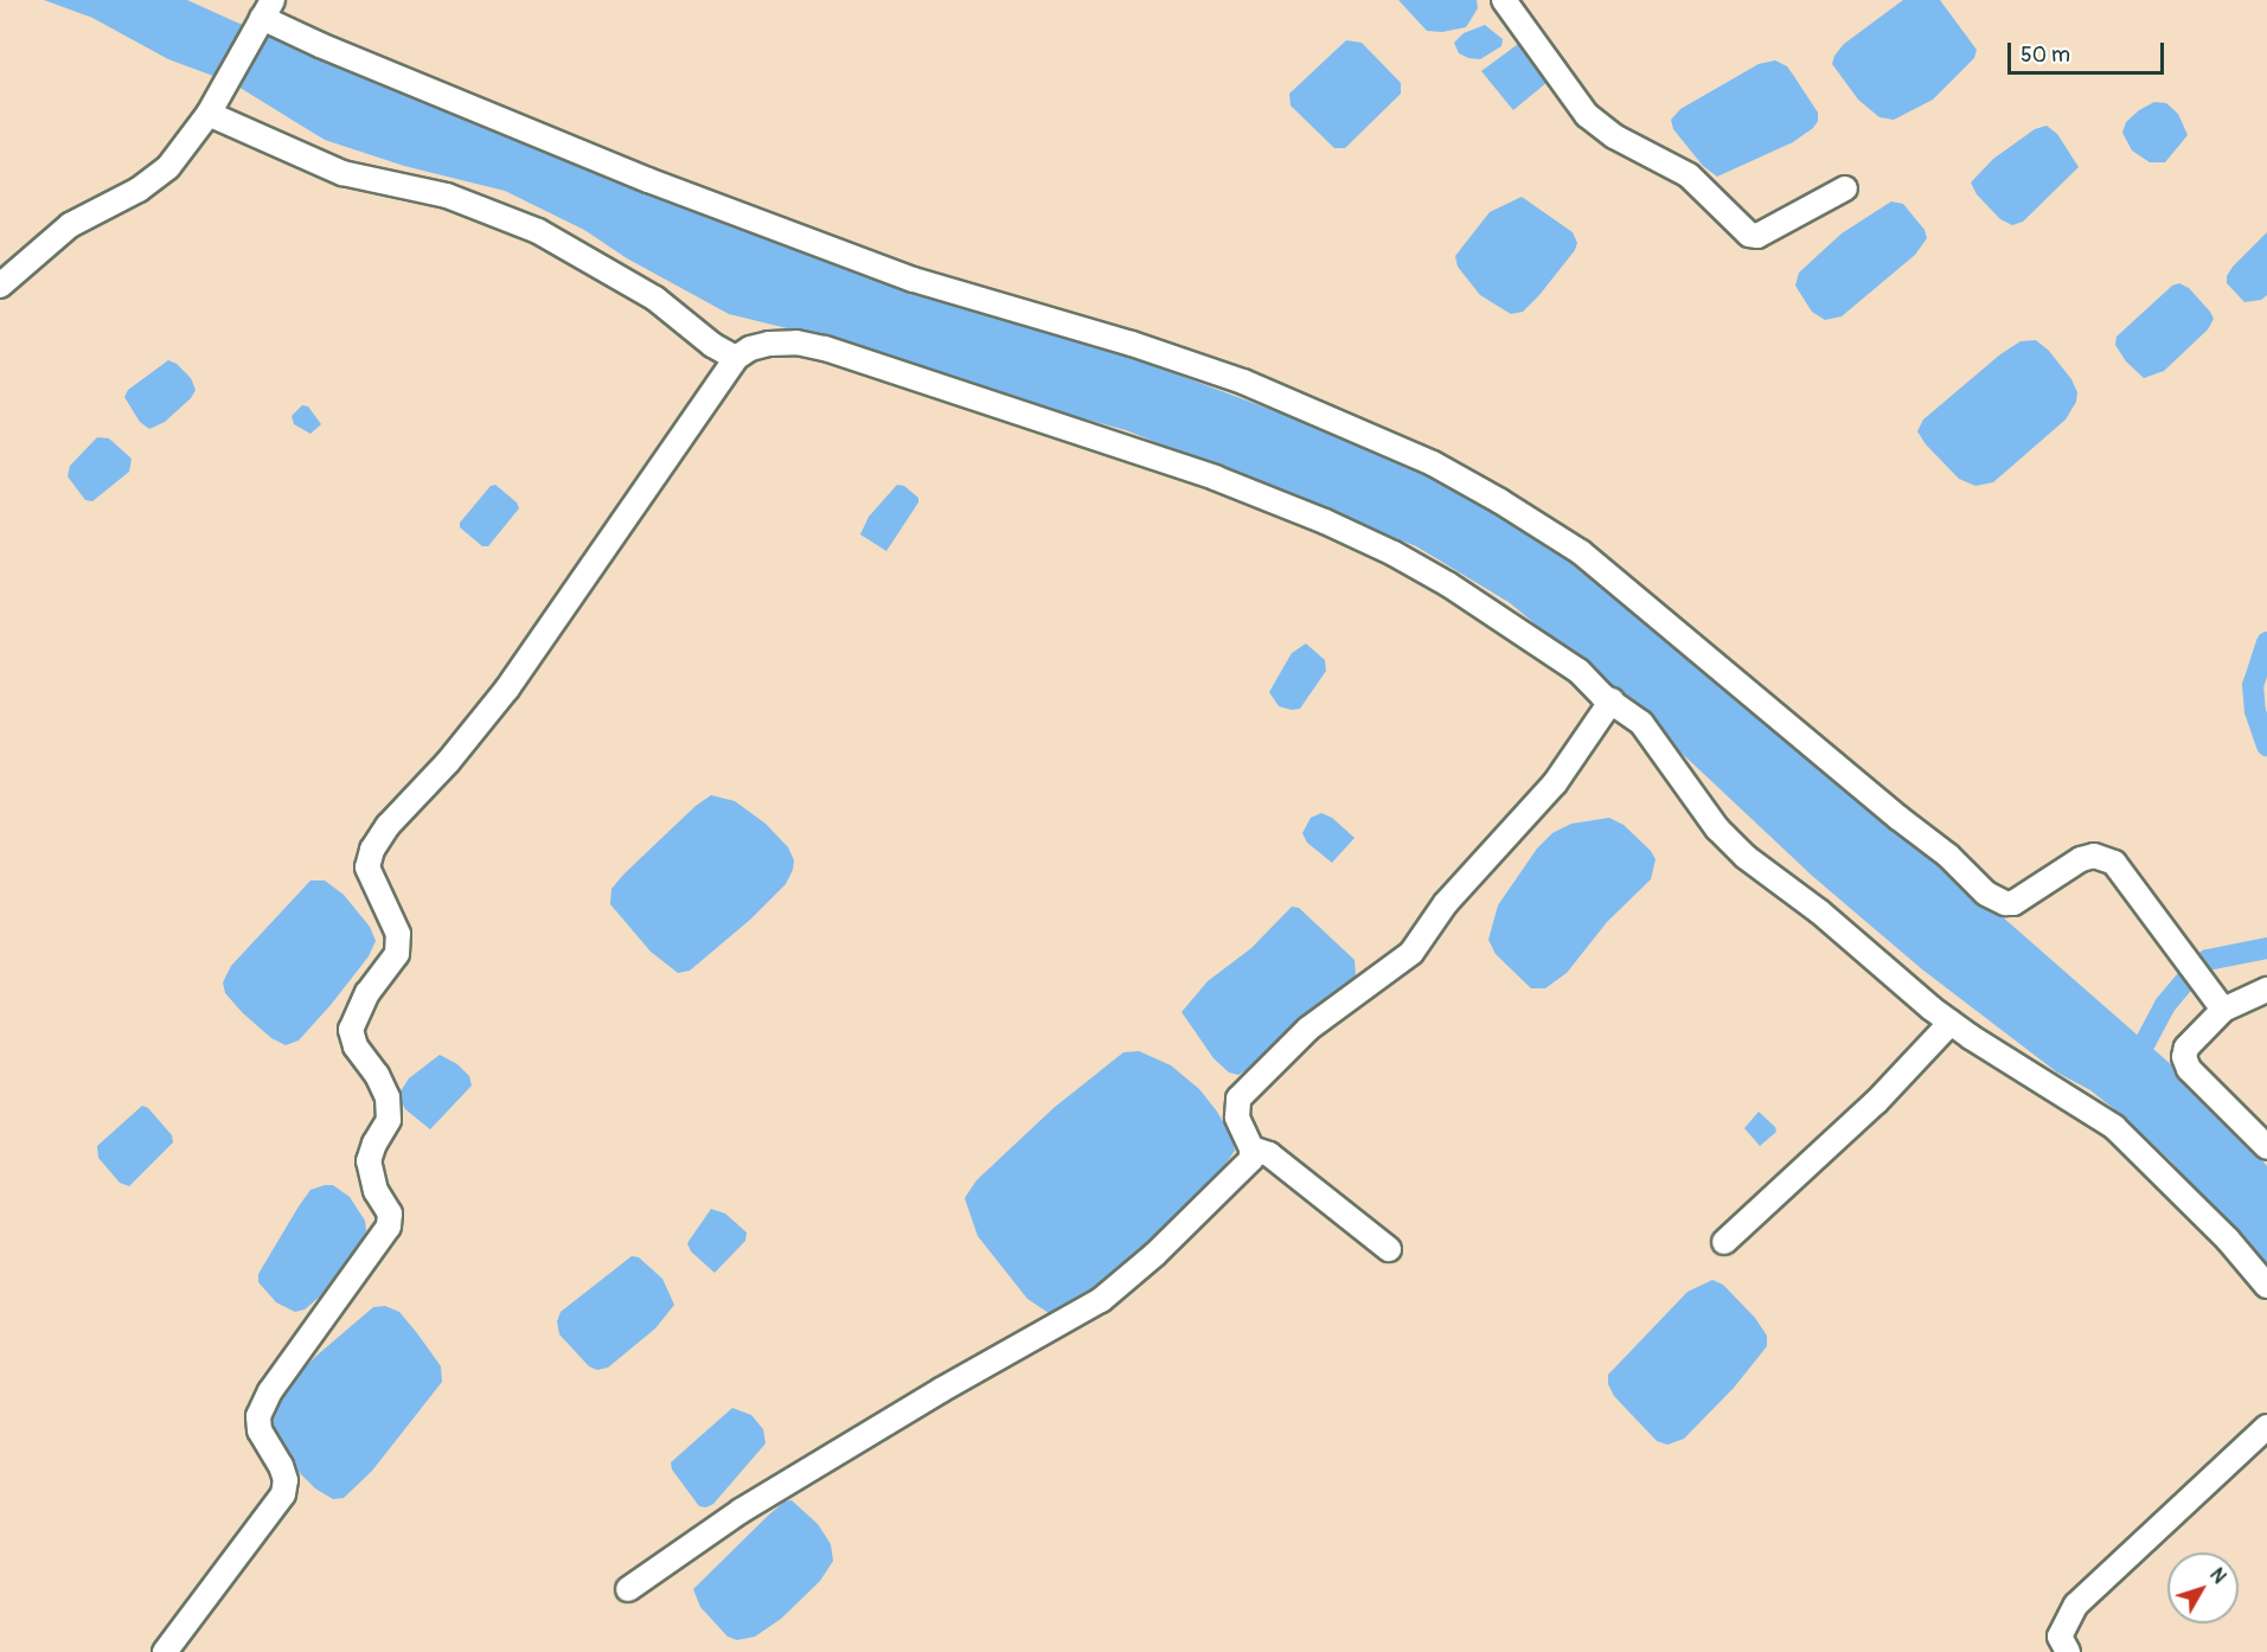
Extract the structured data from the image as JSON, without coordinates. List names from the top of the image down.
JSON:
{
  "scale_bar": "50 m",
  "north": "top right"
}
